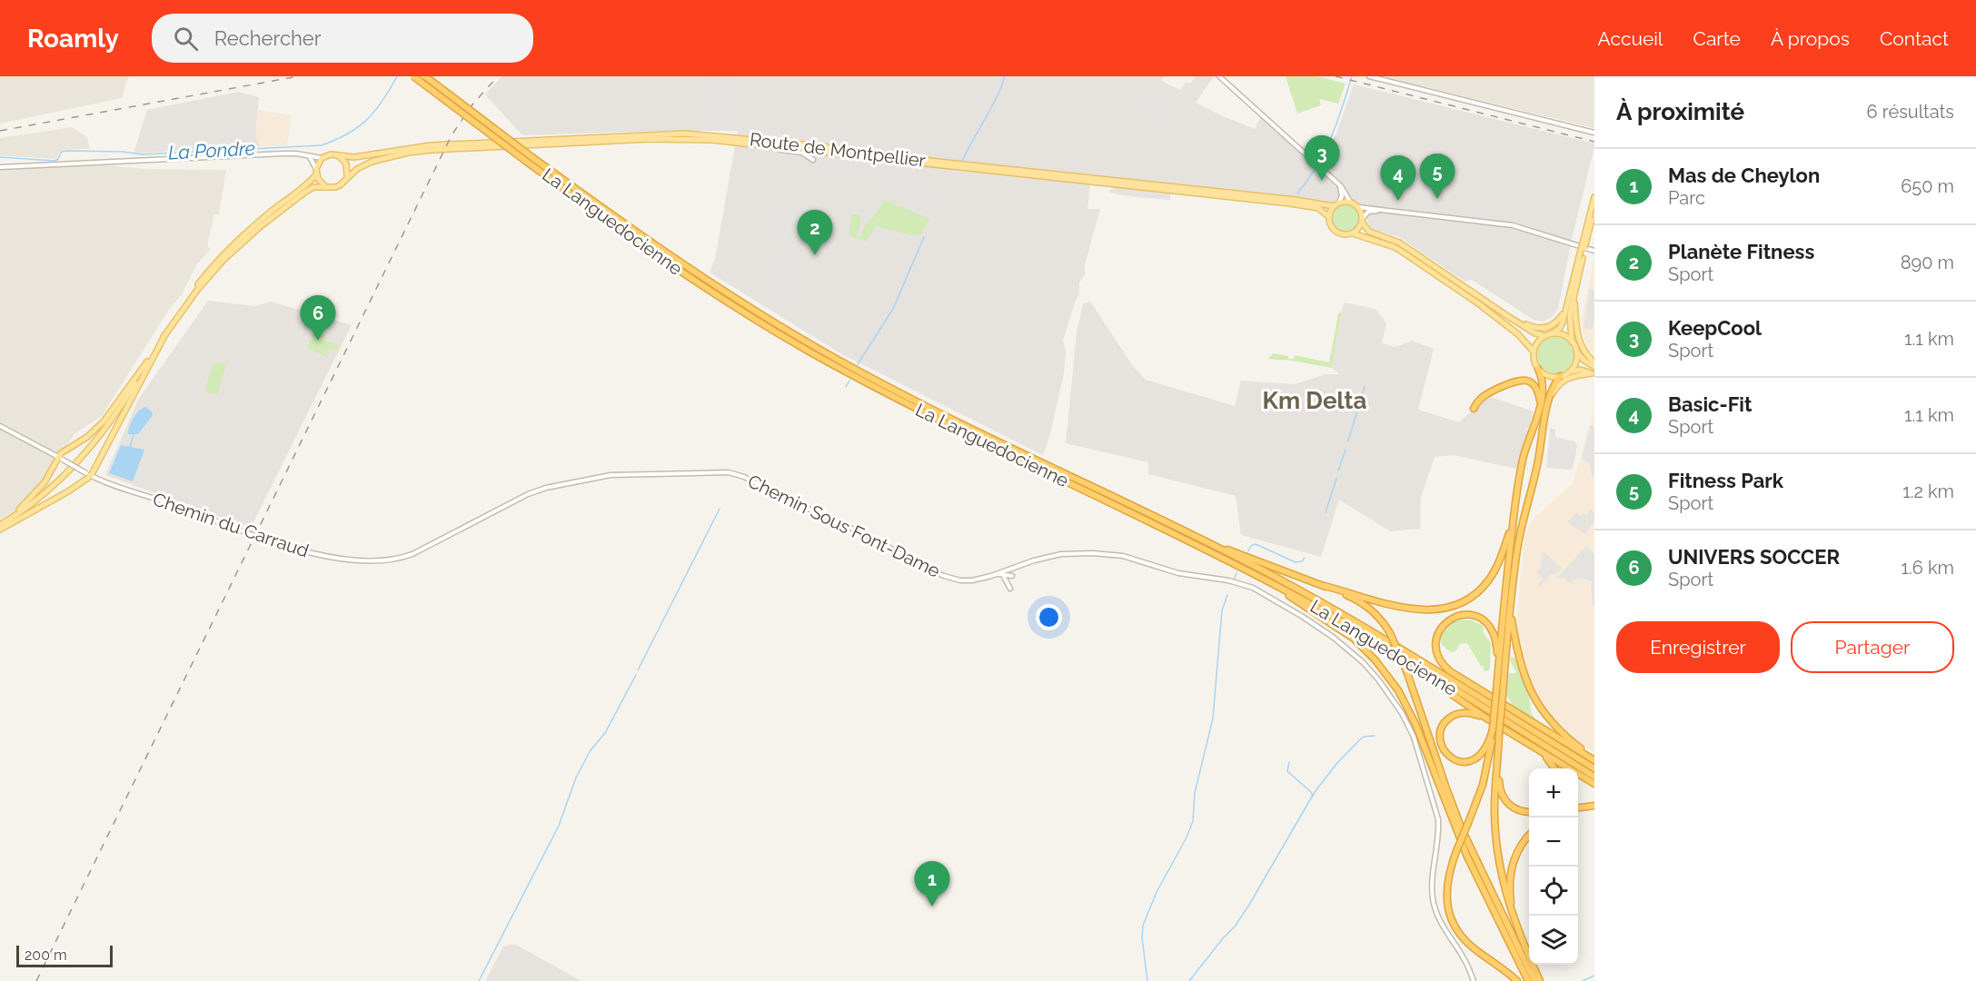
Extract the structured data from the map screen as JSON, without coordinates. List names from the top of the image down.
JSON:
{
  "streets": {
    "highway": ["La Languedocienne"],
    "main road": ["Route de Montpellier"],
    "street": ["Chemin du Carraud", "Chemin Sous Font-Dame"]
  },
  "crossings": [
    ["Chemin du Carraud", "Chemin Sous Font-Dame"]
  ],
  "districts": ["Km Delta"],
  "water": ["La Pondre"],
  "scale_bar": "200 m",
  "page": {
    "header": "Roamly",
    "search": "Rechercher",
    "nav": [
      "Accueil",
      "Carte",
      "À propos",
      "Contact"
    ],
    "heading": ["À proximité", "6 résultats"],
    "pins": [
      "3",
      "5",
      "4",
      "2",
      "6",
      "1"
    ],
    "list": [
      {
        "mark": "1",
        "name": "Mas de Cheylon",
        "note": "Parc",
        "value": "650 m"
      },
      {
        "mark": "2",
        "name": "Planète Fitness",
        "note": "Sport",
        "value": "890 m"
      },
      {
        "mark": "3",
        "name": "KeepCool",
        "note": "Sport",
        "value": "1.1 km"
      },
      {
        "mark": "4",
        "name": "Basic-Fit",
        "note": "Sport",
        "value": "1.1 km"
      },
      {
        "mark": "5",
        "name": "Fitness Park",
        "note": "Sport",
        "value": "1.2 km"
      },
      {
        "mark": "6",
        "name": "UNIVERS SOCCER",
        "note": "Sport",
        "value": "1.6 km"
      }
    ],
    "buttons": ["Enregistrer", "Partager"],
    "map_buttons": ["+", "−"],
    "scale": "200 m"
  }
}
